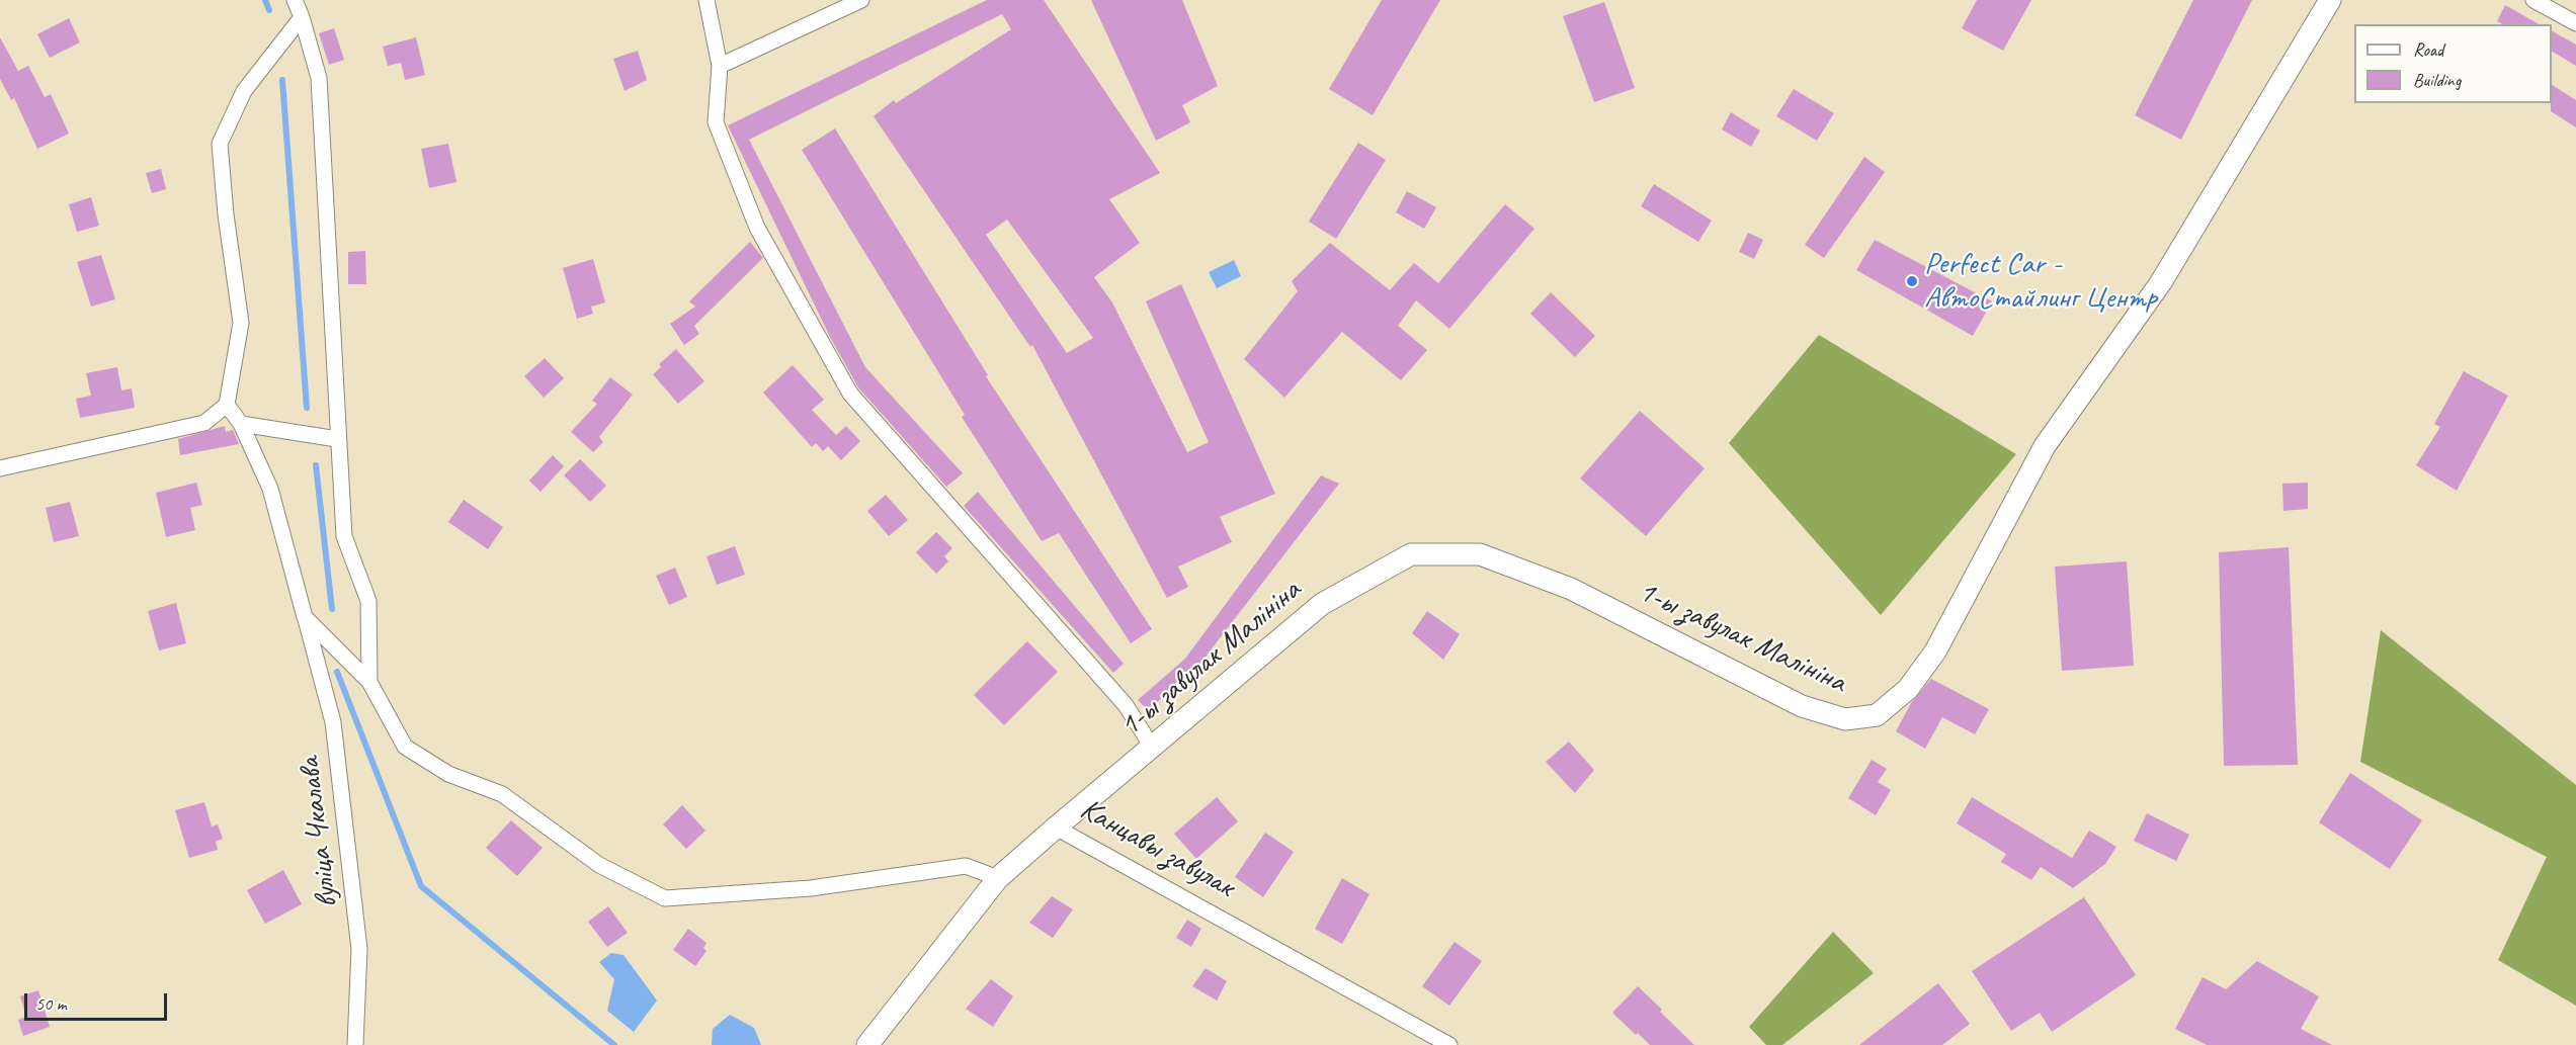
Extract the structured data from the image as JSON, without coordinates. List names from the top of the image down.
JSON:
{
  "streets": {
    "street": ["1-ы завулак Малініна", "вуліца Чкалава", "Канцавы завулак"]
  },
  "crossings": [
    ["1-ы завулак Малініна", "Канцавы завулак"]
  ],
  "places": ["Perfect Car - АвтоСтайлинг Центр"],
  "legend": ["Road", "Building"],
  "scale_bar": "50 m"
}
